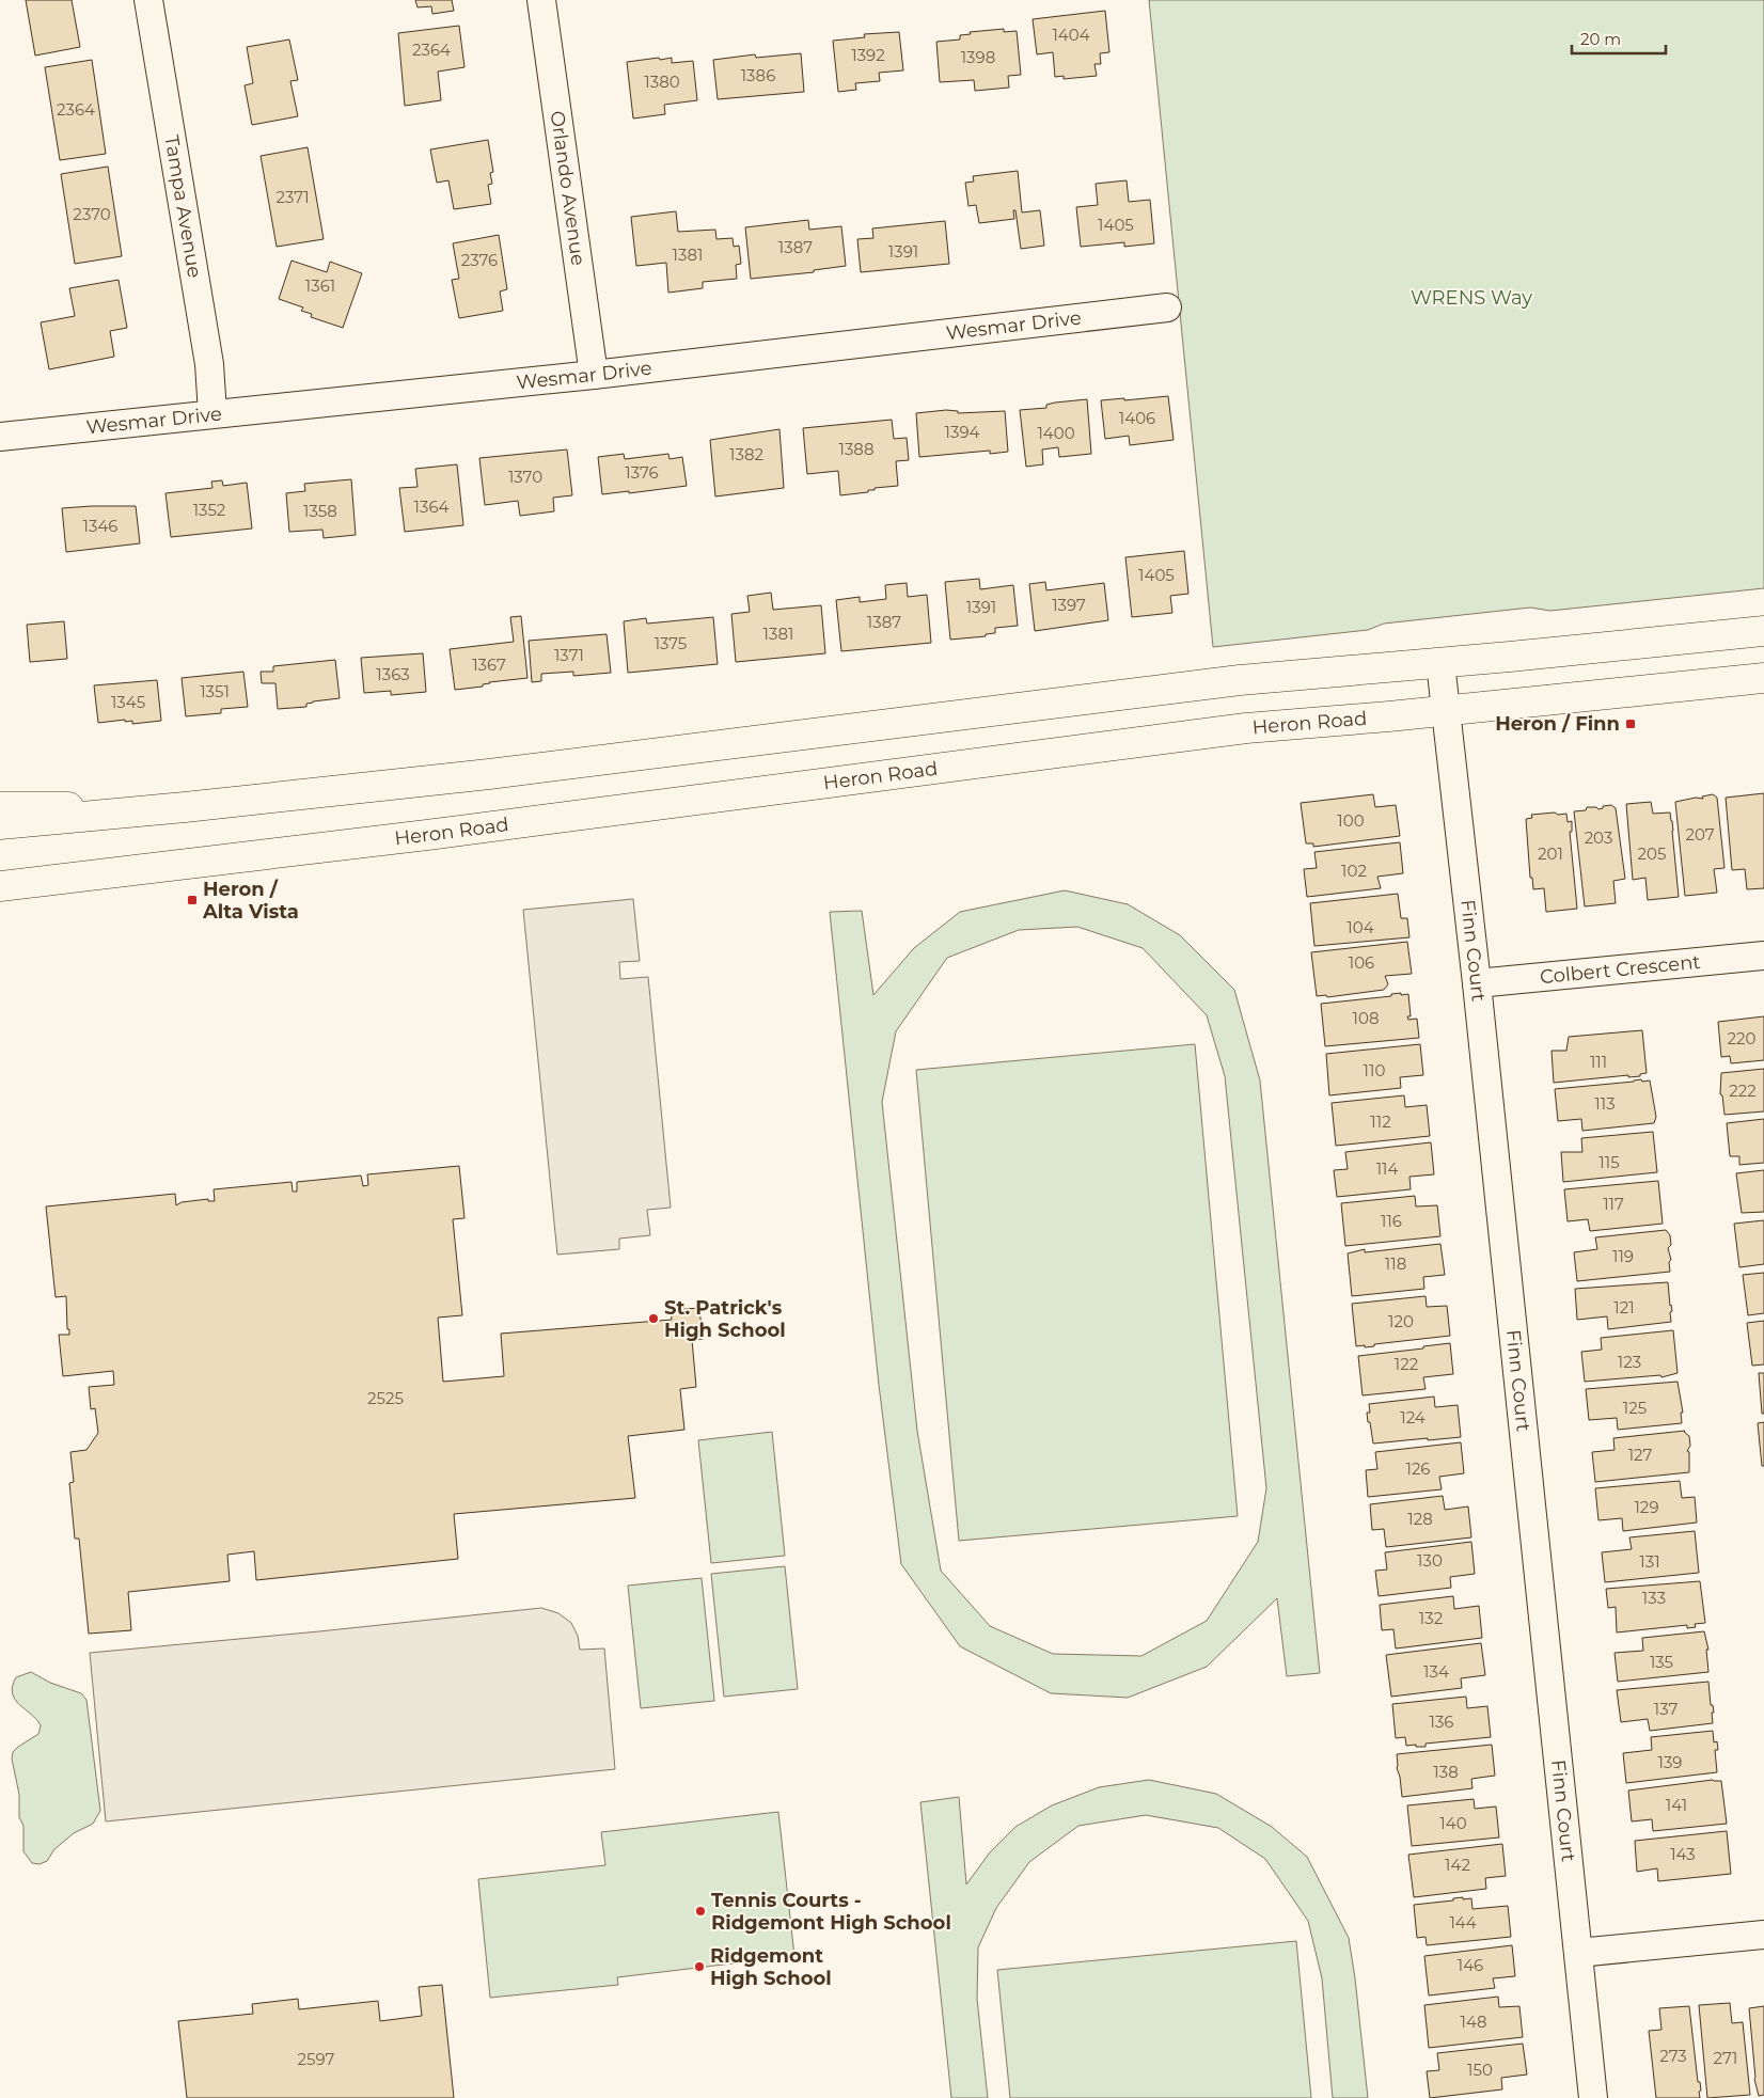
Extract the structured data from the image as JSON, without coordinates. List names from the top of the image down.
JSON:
{
  "streets": {
    "main road": ["Heron Road"],
    "street": [
      "Orlando Avenue",
      "Tampa Avenue",
      "Wesmar Drive",
      "Finn Court",
      "Colbert Crescent"
    ]
  },
  "crossings": [
    ["Orlando Avenue", "Wesmar Drive"],
    ["Tampa Avenue", "Wesmar Drive"],
    ["Heron Road", "Finn Court"],
    ["Finn Court", "Colbert Crescent"]
  ],
  "parks": ["WRENS Way"],
  "places": {
    "transit": ["Heron / Finn", "Heron / Alta Vista"],
    "other": ["St. Patrick's High School", "Tennis Courts - Ridgemont High School", "Ridgemont High School"]
  },
  "house_numbers": [
    "1404",
    "2364",
    "1392",
    "1398",
    "1386",
    "1380",
    "2364",
    "2371",
    "2370",
    "1405",
    "1387",
    "1391",
    "1381",
    "2376",
    "1361",
    "1406",
    "1394",
    "1400",
    "1388",
    "1382",
    "1376",
    "1370",
    "1364",
    "1352",
    "1358",
    "1346",
    "1405",
    "1397",
    "1391",
    "1387",
    "1381",
    "1375",
    "1371",
    "1367",
    "1363",
    "1351",
    "1345",
    "100",
    "207",
    "203",
    "201",
    "205",
    "102",
    "104",
    "106",
    "108",
    "220",
    "111",
    "110",
    "222",
    "113",
    "112",
    "115",
    "114",
    "117",
    "116",
    "119",
    "118",
    "121",
    "120",
    "123",
    "122",
    "2525",
    "125",
    "124",
    "127",
    "126",
    "129",
    "128",
    "130",
    "131",
    "133",
    "132",
    "135",
    "134",
    "137",
    "136",
    "139",
    "138",
    "141",
    "140",
    "143",
    "142",
    "144",
    "146",
    "148",
    "273",
    "271",
    "2597",
    "150"
  ],
  "scale_bar": "20 m"
}
